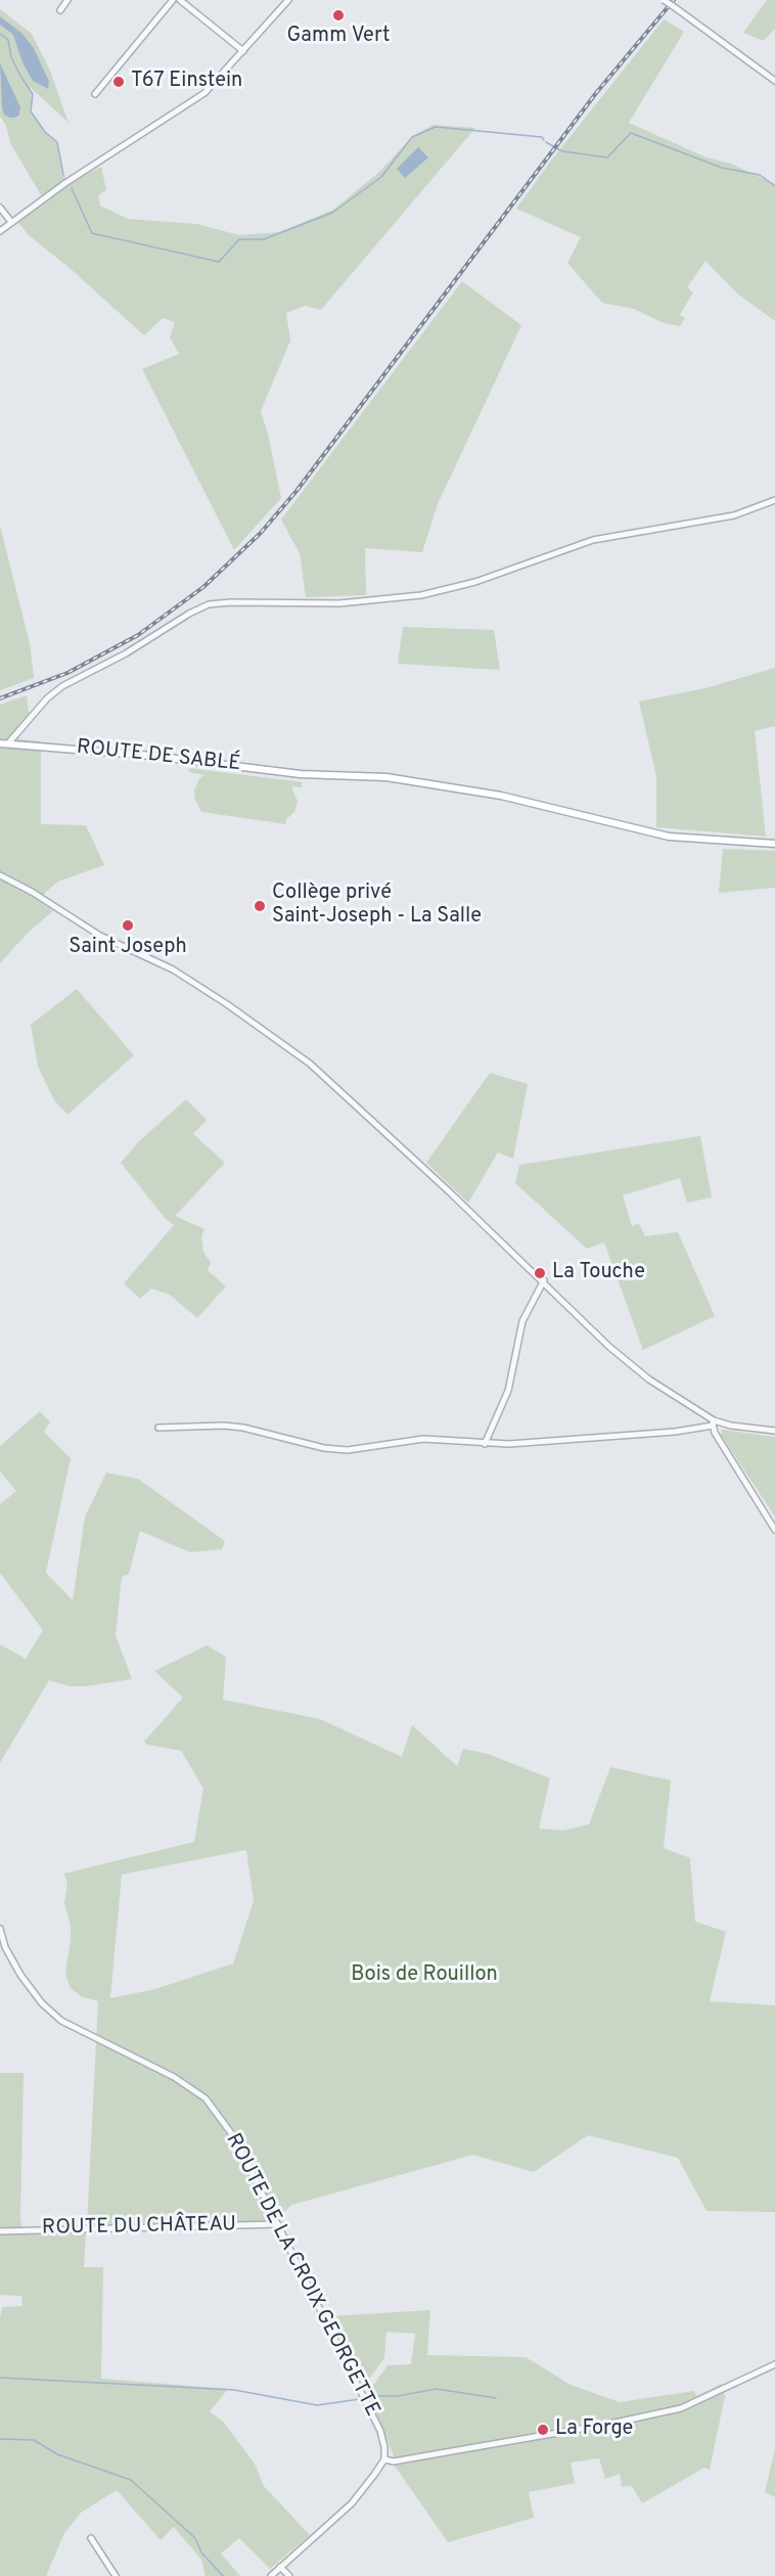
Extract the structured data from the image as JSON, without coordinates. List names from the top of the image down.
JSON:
{
  "streets": {
    "main road": ["ROUTE DE SABLÉ"],
    "street": ["ROUTE DU CHÂTEAU", "ROUTE DE LA CROIX GEORGETTE"]
  },
  "crossings": [
    ["ROUTE DU CHÂTEAU", "ROUTE DE LA CROIX GEORGETTE"]
  ],
  "parks": ["Bois de Rouillon"],
  "places": [
    "Gamm Vert",
    "T67 Einstein",
    "Collège privé Saint-Joseph - La Salle",
    "Saint Joseph",
    "La Touche",
    "La Forge"
  ]
}
